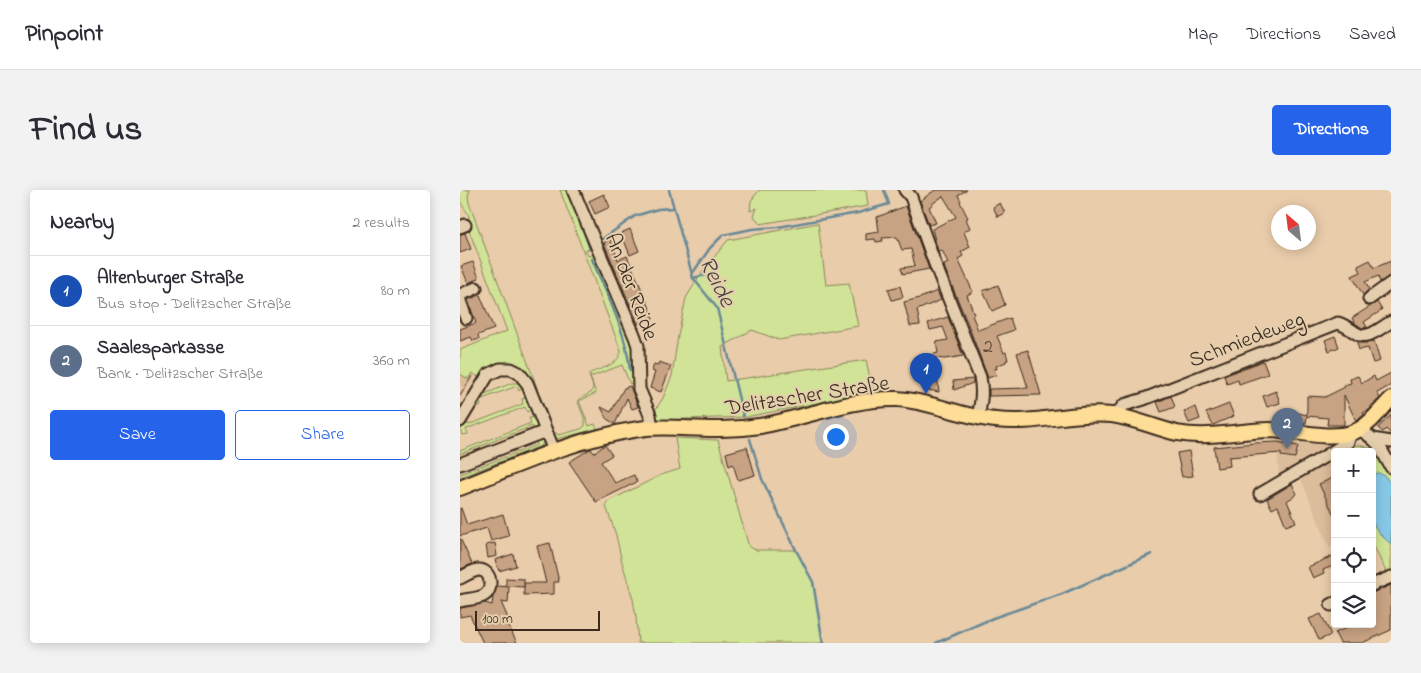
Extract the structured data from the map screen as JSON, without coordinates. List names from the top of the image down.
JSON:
{
  "streets": {
    "main road": ["Delitzscher Straße"],
    "street": ["An der Reide", "Schmiedeweg"]
  },
  "crossings": [
    ["An der Reide", "Delitzscher Straße"],
    ["Schmiedeweg", "Delitzscher Straße"]
  ],
  "water": ["Reide"],
  "house_numbers": ["2"],
  "scale_bar": "100 m",
  "north": "top left",
  "page": {
    "header": "Pinpoint",
    "nav": ["Map", "Directions", "Saved"],
    "title": "Find us",
    "buttons": [
      "Directions",
      ["Save", "Share"]
    ],
    "heading": ["Nearby", "2 results"],
    "list": [
      {
        "mark": "1",
        "name": "Altenburger Straße",
        "note": "Bus stop · Delitzscher Straße",
        "value": "80 m"
      },
      {
        "mark": "2",
        "name": "Saalesparkasse",
        "note": "Bank · Delitzscher Straße",
        "value": "360 m"
      }
    ],
    "pins": ["1", "2"],
    "map_buttons": ["+", "−"],
    "scale": "100 m"
  }
}
